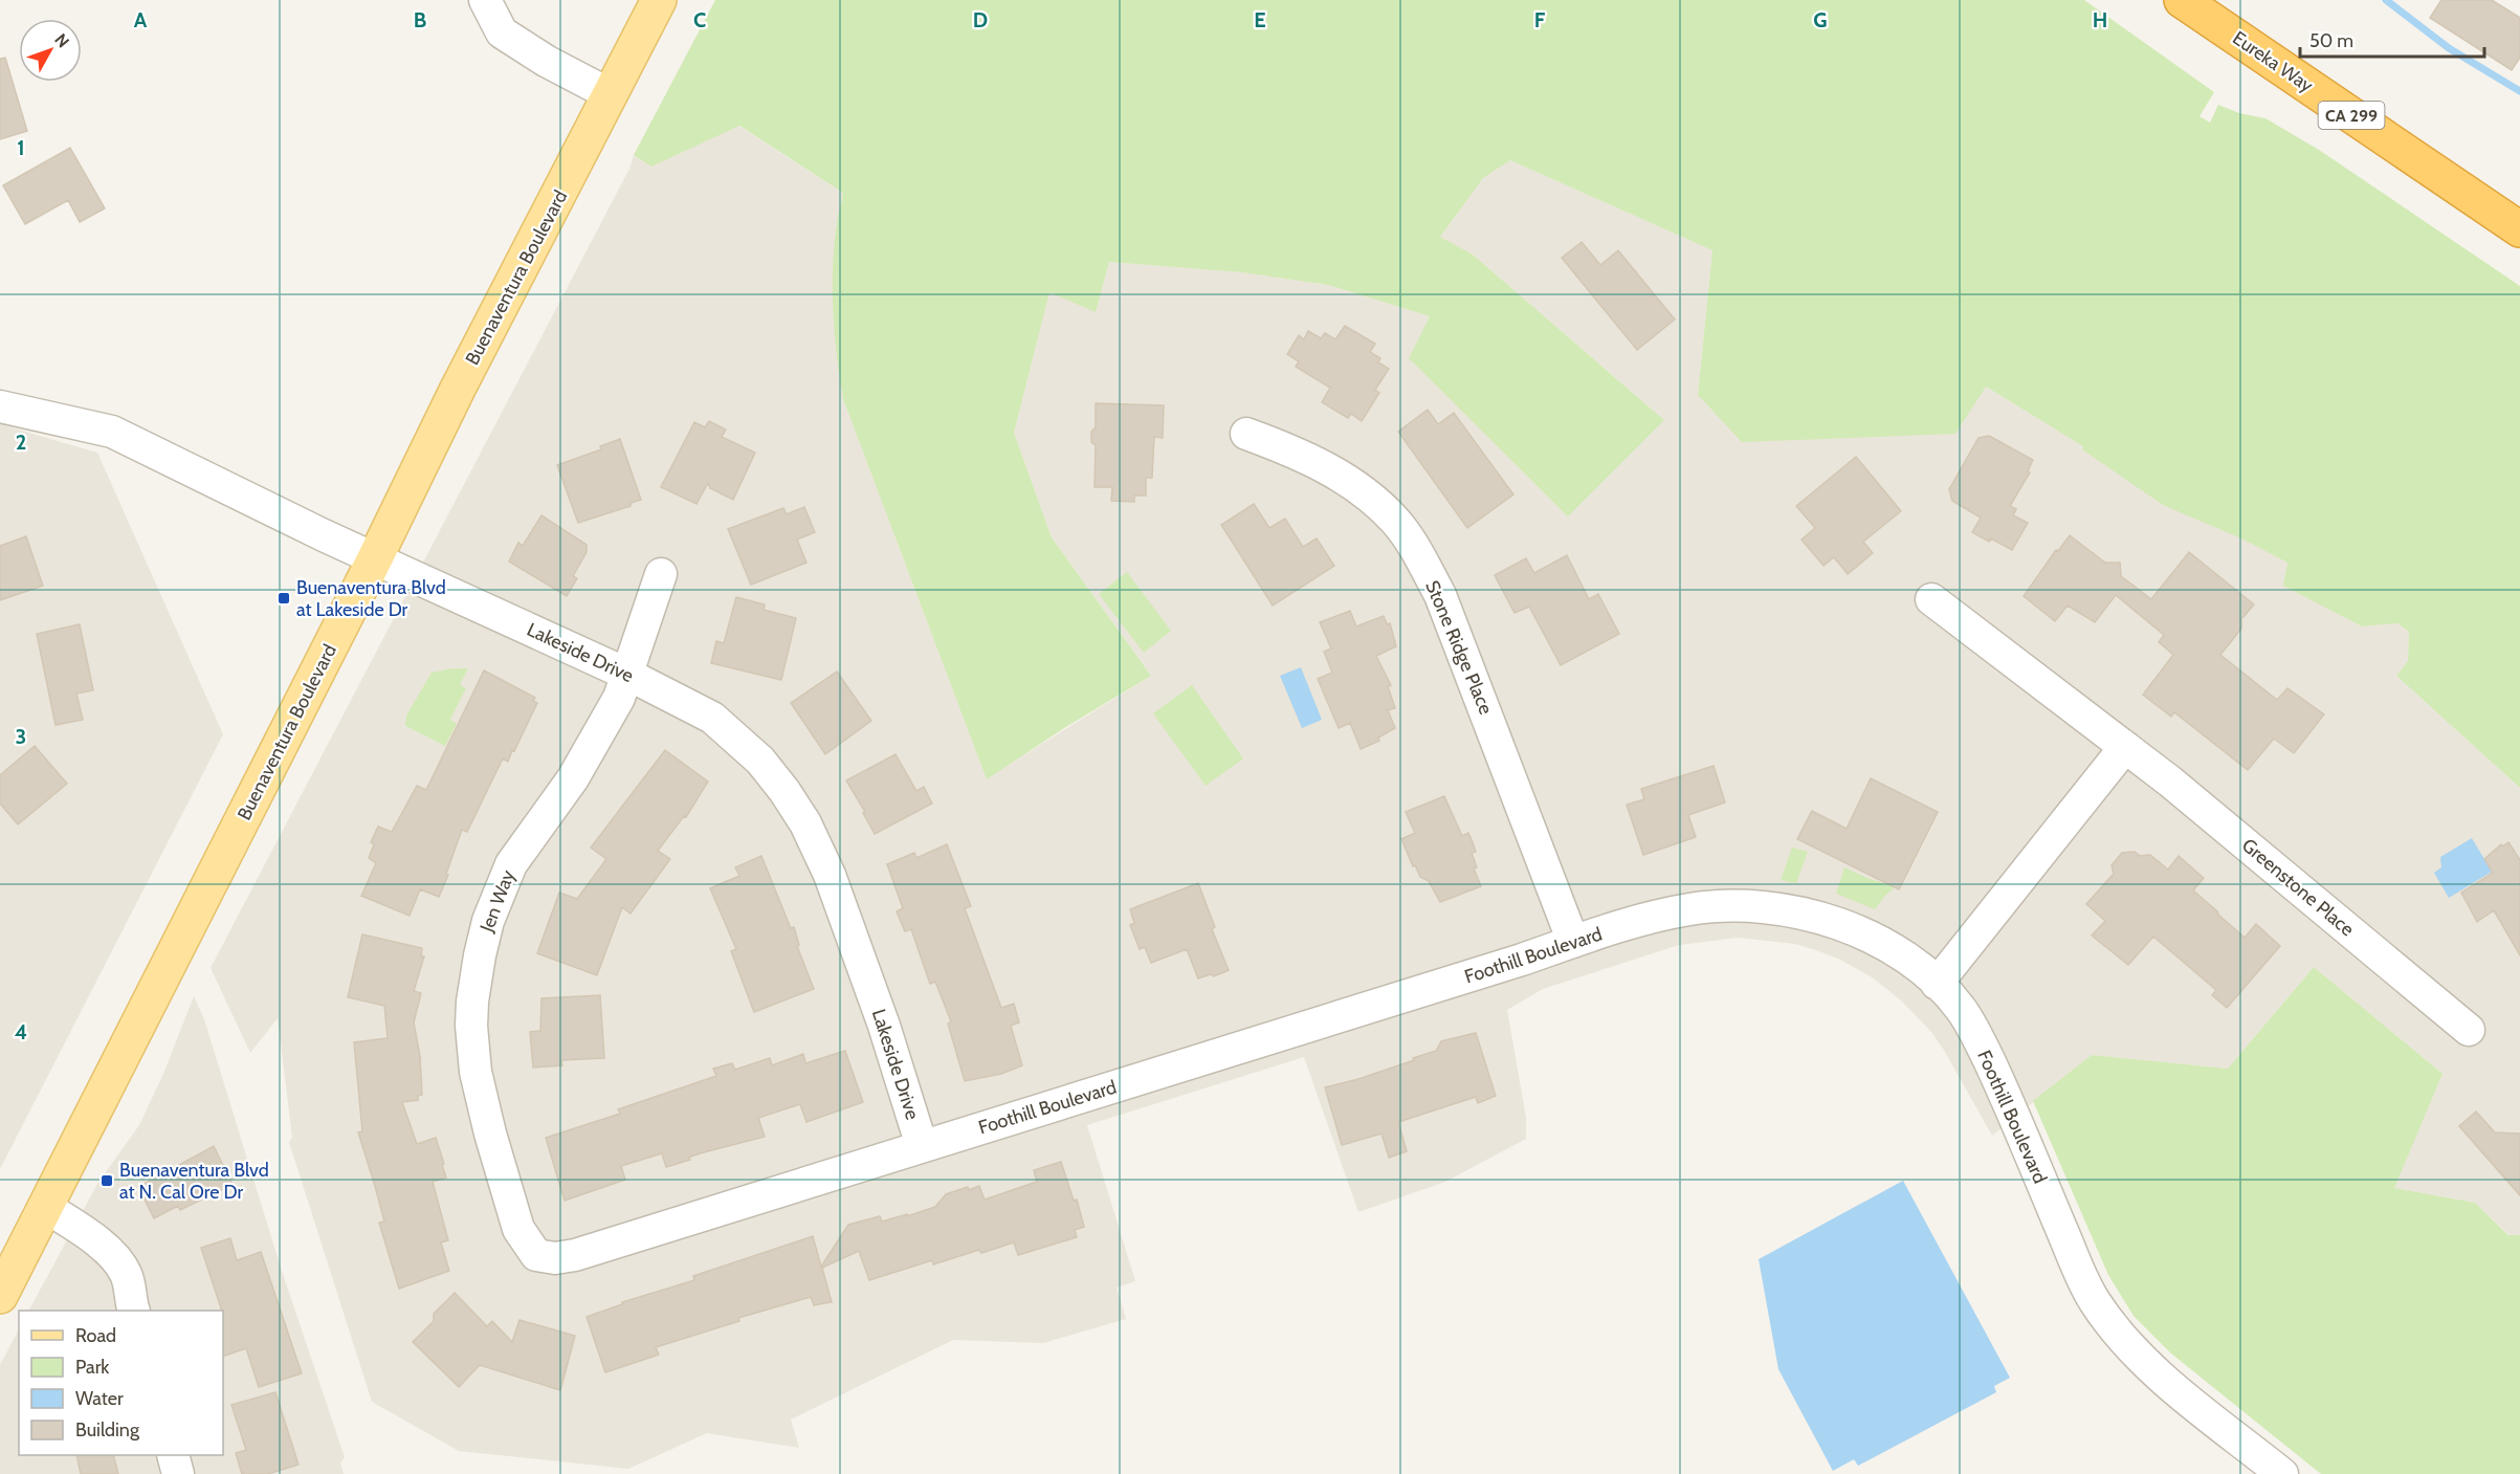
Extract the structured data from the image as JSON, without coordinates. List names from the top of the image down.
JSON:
{
  "streets": {
    "highway": ["Eureka Way", "CA 299"],
    "main road": ["Buenaventura Boulevard"],
    "street": [
      "Stone Ridge Place",
      "Lakeside Drive",
      "Greenstone Place",
      "Jen Way",
      "Foothill Boulevard"
    ]
  },
  "crossings": [
    ["Buenaventura Boulevard", "Lakeside Drive"],
    ["Stone Ridge Place", "Foothill Boulevard"],
    ["Lakeside Drive", "Jen Way"],
    ["Lakeside Drive", "Foothill Boulevard"],
    ["Jen Way", "Foothill Boulevard"]
  ],
  "places": {
    "transit": ["Buenaventura Blvd at Lakeside Dr", "Buenaventura Blvd at N. Cal Ore Dr"]
  },
  "legend": [
    "Road",
    "Park",
    "Water",
    "Building"
  ],
  "scale_bar": "50 m",
  "north": "top right",
  "grid": {
    "columns": [
      "A",
      "B",
      "C",
      "D",
      "E",
      "F",
      "G",
      "H"
    ],
    "rows": [
      "1",
      "2",
      "3",
      "4"
    ]
  }
}
